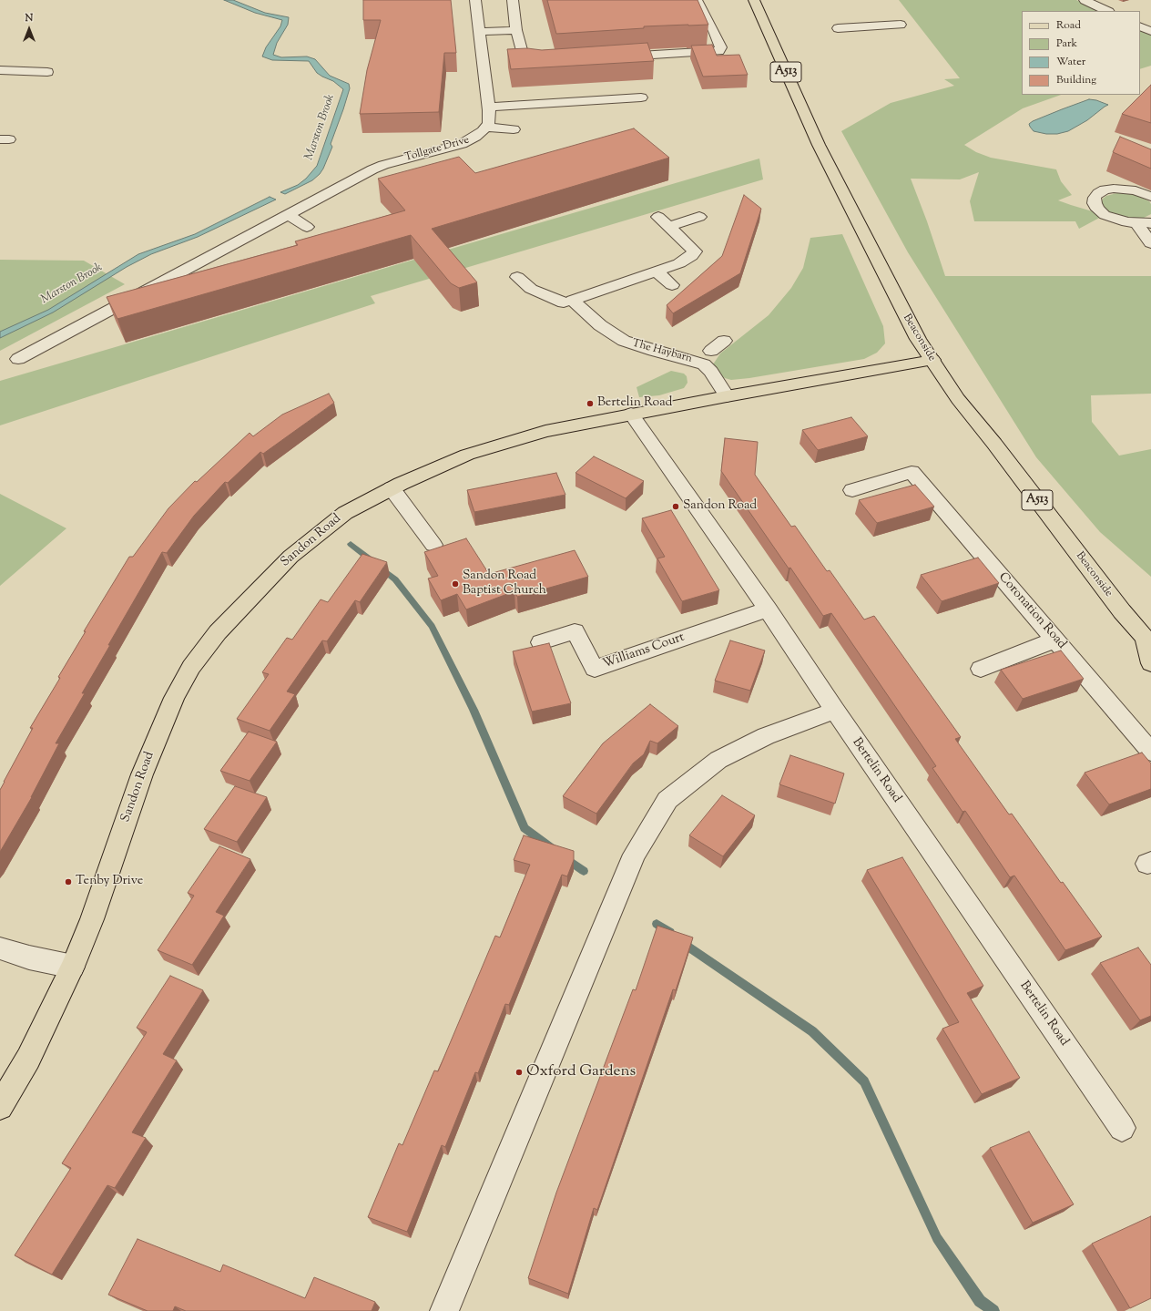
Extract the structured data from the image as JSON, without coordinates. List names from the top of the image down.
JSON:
{
  "streets": {
    "main road": ["A513", "Beaconside", "Sandon Road"],
    "street": [
      "Tollgate Drive",
      "The Haybarn",
      "Coronation Road",
      "Williams Court",
      "Bertelin Road"
    ]
  },
  "crossings": [
    ["Beaconside", "Sandon Road"],
    ["The Haybarn", "Sandon Road"],
    ["Sandon Road", "Bertelin Road"],
    ["Williams Court", "Bertelin Road"]
  ],
  "water": ["Marston Brook"],
  "places": [
    "Bertelin Road",
    "Sandon Road",
    "Sandon Road Baptist Church",
    "Tenby Drive",
    "Oxford Gardens"
  ],
  "legend": [
    "Road",
    "Park",
    "Water",
    "Building"
  ],
  "north": "top"
}
